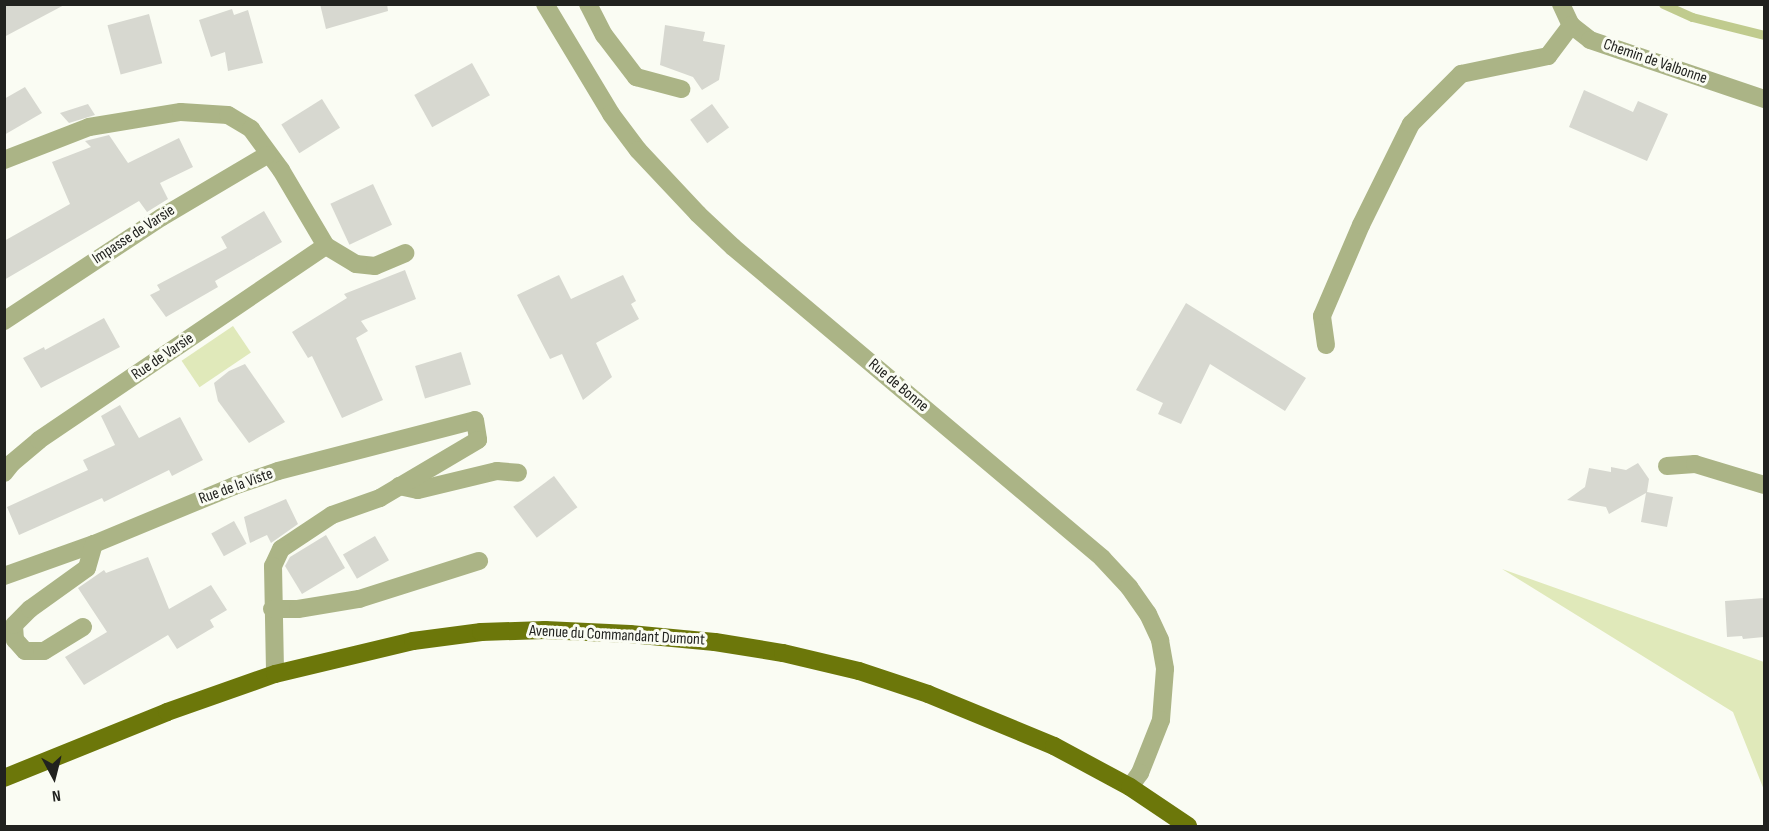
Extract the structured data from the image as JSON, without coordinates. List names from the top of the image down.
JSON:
{
  "streets": {
    "main road": ["Avenue du Commandant Dumont"],
    "street": [
      "Chemin de Valbonne",
      "Impasse de Varsie",
      "Rue de Varsie",
      "Rue de Bonne",
      "Rue de la Viste"
    ]
  },
  "crossings": [
    ["Rue de Bonne", "Avenue du Commandant Dumont"]
  ],
  "north": "bottom"
}
